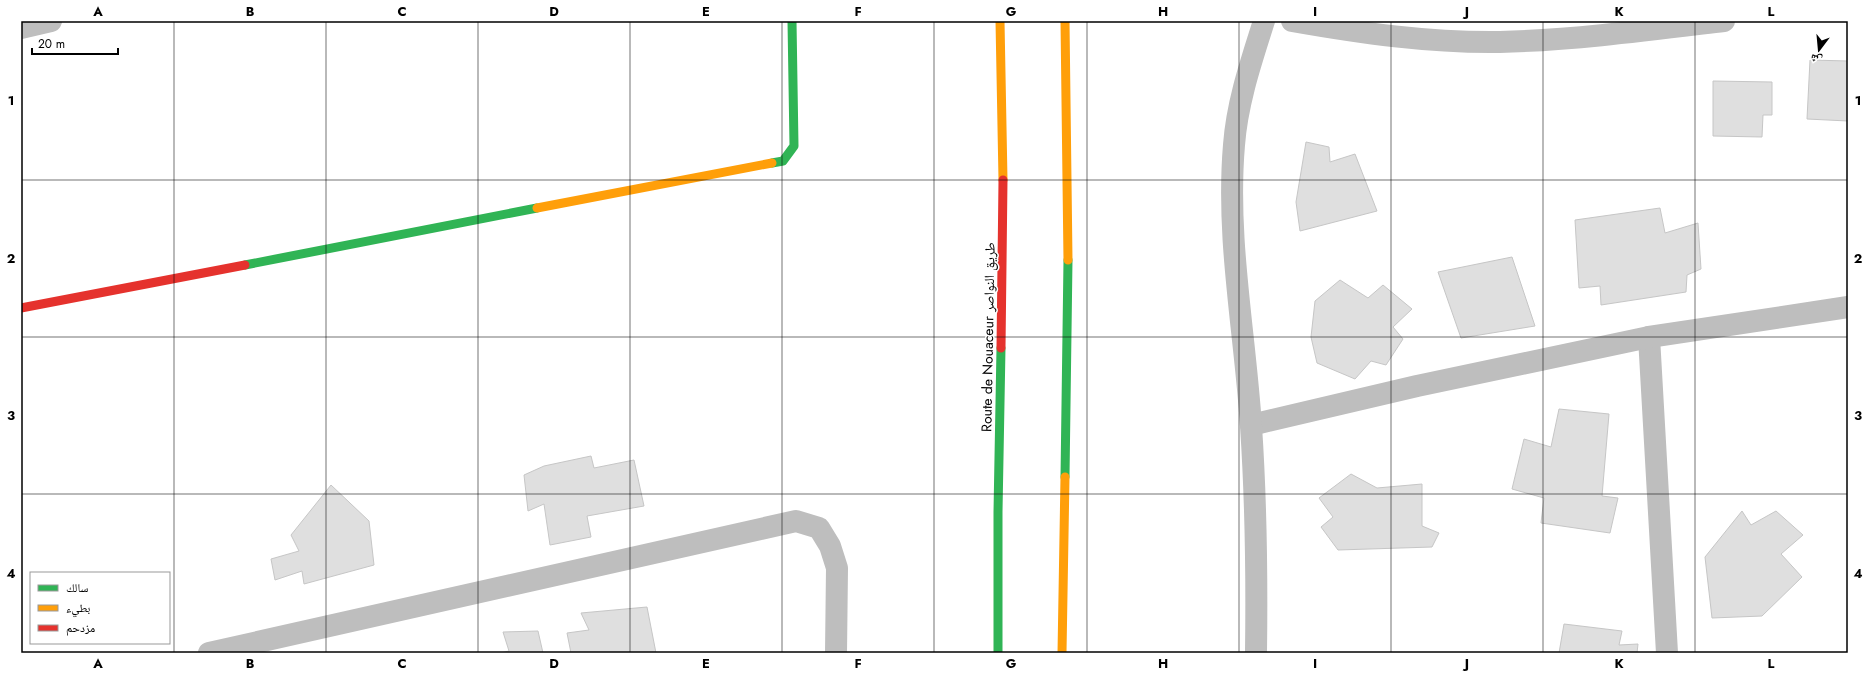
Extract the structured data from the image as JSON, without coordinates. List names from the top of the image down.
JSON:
{
  "streets": {
    "main road": ["Route de Nouaceur طريق النواصر"]
  },
  "legend": ["سالك", "بطيء", "مزدحم"],
  "scale_bar": "20 m",
  "north": "bottom",
  "grid": {
    "columns": [
      "A",
      "B",
      "C",
      "D",
      "E",
      "F",
      "G",
      "H",
      "I",
      "J",
      "K",
      "L"
    ],
    "rows": [
      "1",
      "2",
      "3",
      "4"
    ]
  }
}
